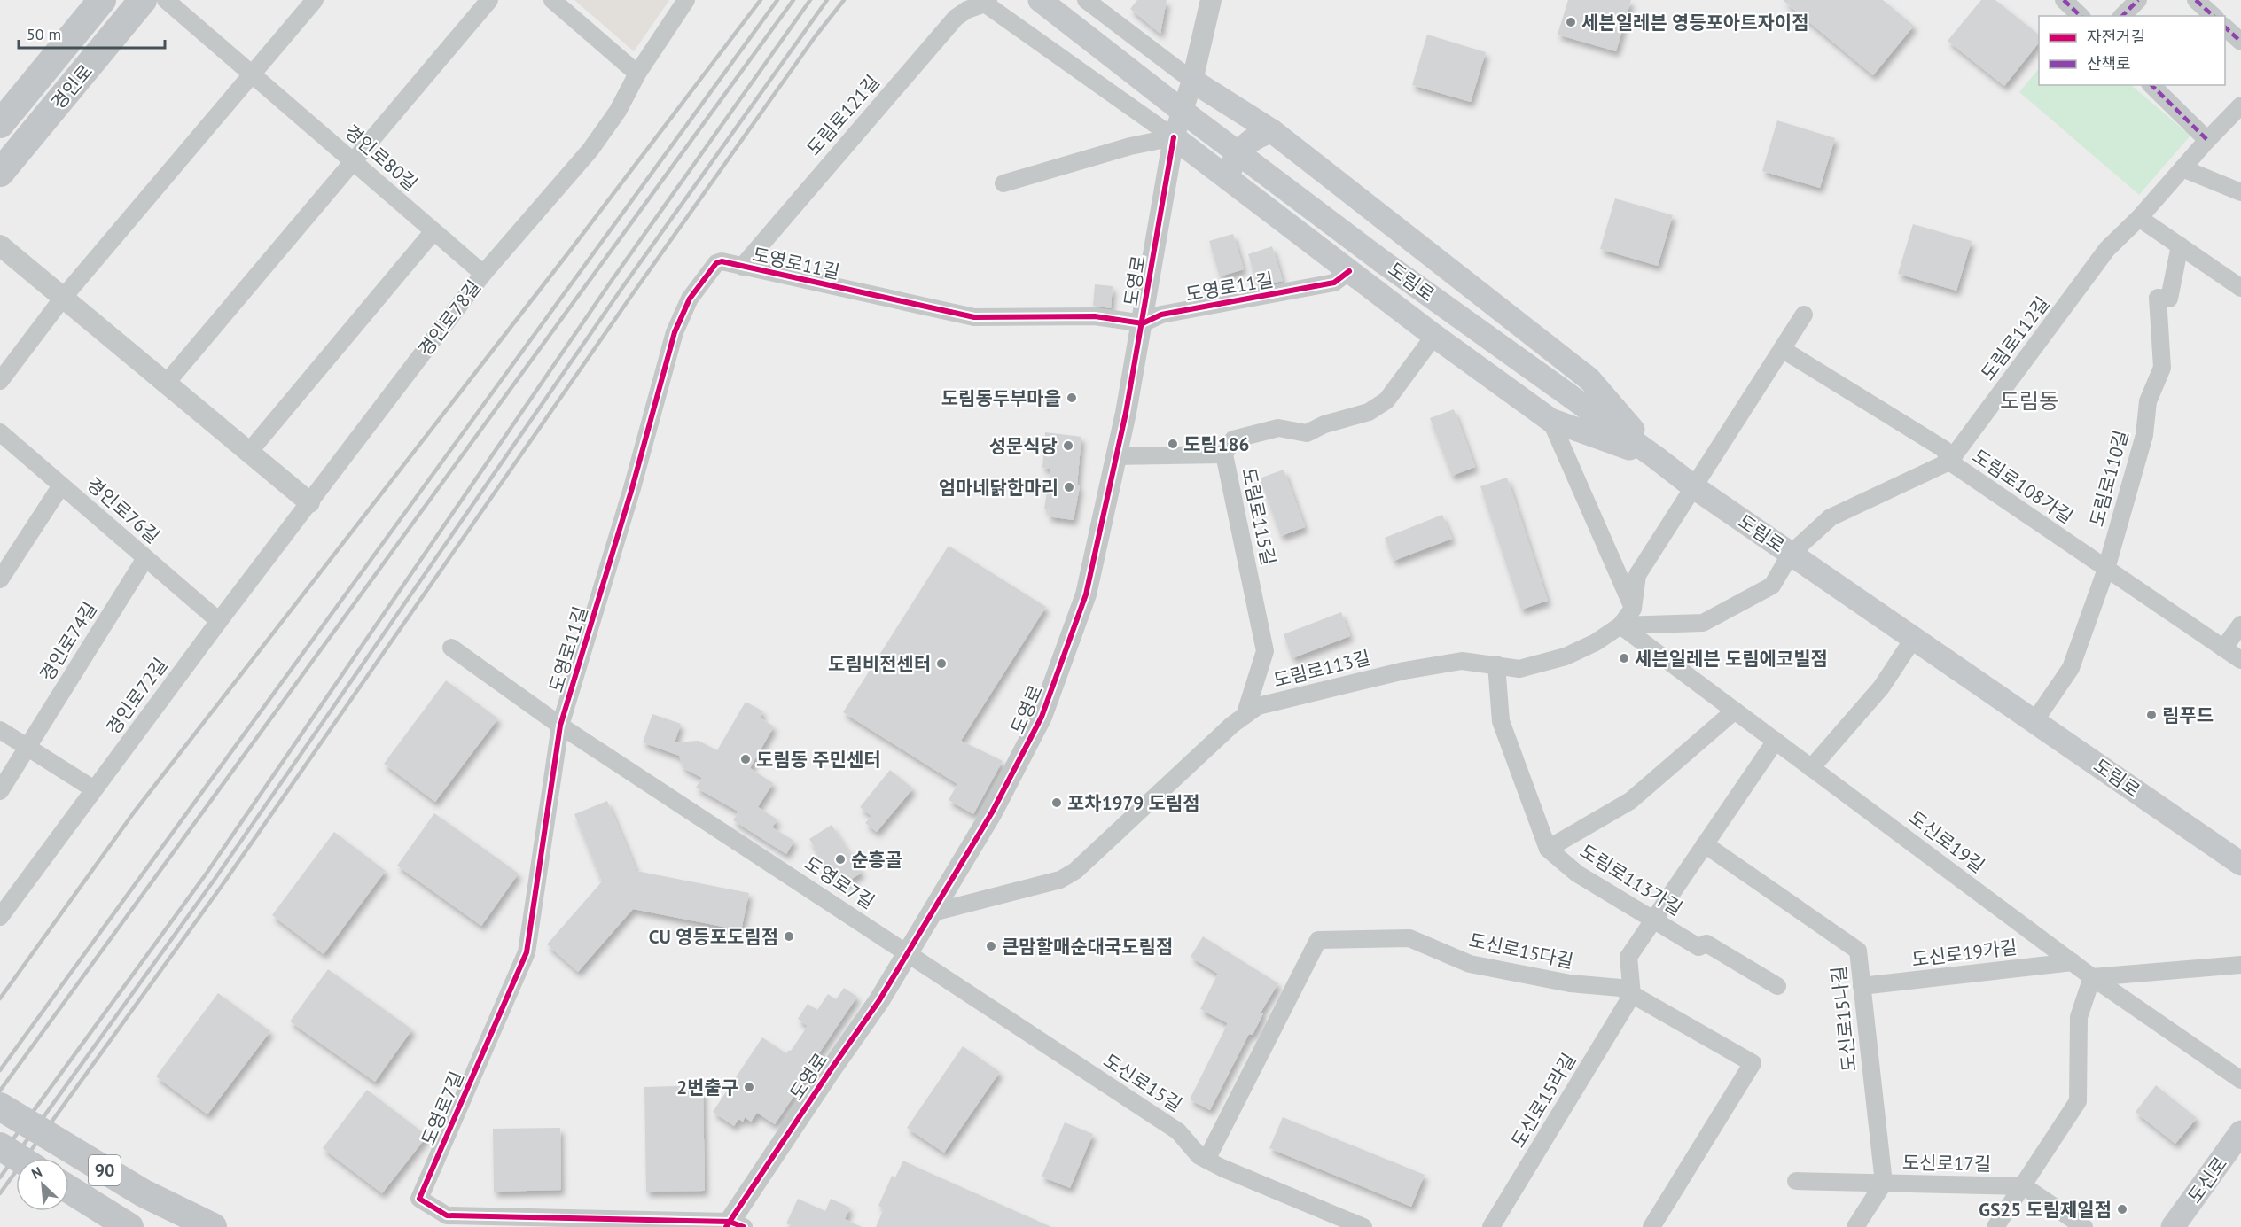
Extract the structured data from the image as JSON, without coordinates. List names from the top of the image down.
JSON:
{
  "streets": {
    "main road": [
      "경인로",
      "도림로",
      "90",
      "도신로"
    ],
    "street": [
      "도림로121길",
      "경인로80길",
      "도영로11길",
      "도영로",
      "경인로78길",
      "도림로112길",
      "도림로110길",
      "도림로108가길",
      "경인로76길",
      "도림로115길",
      "경인로74길",
      "도림로113길",
      "경인로72길",
      "도신로19길",
      "도림로113가길",
      "도영로7길",
      "도신로15다길",
      "도신로19가길",
      "도신로15나길",
      "도신로15길",
      "도신로15라길",
      "도신로17길"
    ]
  },
  "crossings": [
    ["도림로121길", "도영로11길"],
    ["경인로80길", "경인로78길"],
    ["도영로11길", "도영로"],
    ["도영로11길", "도영로7길"],
    ["도영로", "도림로113길"],
    ["도영로", "도영로7길"],
    ["도영로", "도신로15길"],
    ["도림로", "도림로112길"],
    ["도림로", "도림로110길"],
    ["도림로", "도림로113길"],
    ["도림로", "도신로19길"],
    ["경인로78길", "경인로72길"],
    ["도림로112길", "도림로108가길"],
    ["도림로110길", "도림로108가길"],
    ["경인로76길", "경인로74길"],
    ["경인로76길", "경인로72길"],
    ["도림로115길", "도림로113길"],
    ["도림로113길", "도신로19길"],
    ["도림로113길", "도림로113가길"],
    ["도신로19길", "도신로19가길"],
    ["도영로7길", "도신로15길"],
    ["도신로15다길", "도신로15길"],
    ["도신로15다길", "도신로15라길"],
    ["도신로19가길", "도신로15나길"],
    ["도신로15나길", "도신로17길"]
  ],
  "districts": ["도림동"],
  "places": [
    "세븐일레븐 영등포아트자이점",
    "도림동두부마을",
    "도림186",
    "성문식당",
    "엄마네닭한마리",
    "세븐일레븐 도림에코빌점",
    "도림비전센터",
    "림푸드",
    "도림동 주민센터",
    "포차1979 도림점",
    "순흥골",
    "CU 영등포도림점",
    "큰맘할매순대국도림점",
    "2번출구",
    "GS25 도림제일점"
  ],
  "legend": ["자전거길", "산책로"],
  "scale_bar": "50 m",
  "north": "top left"
}
